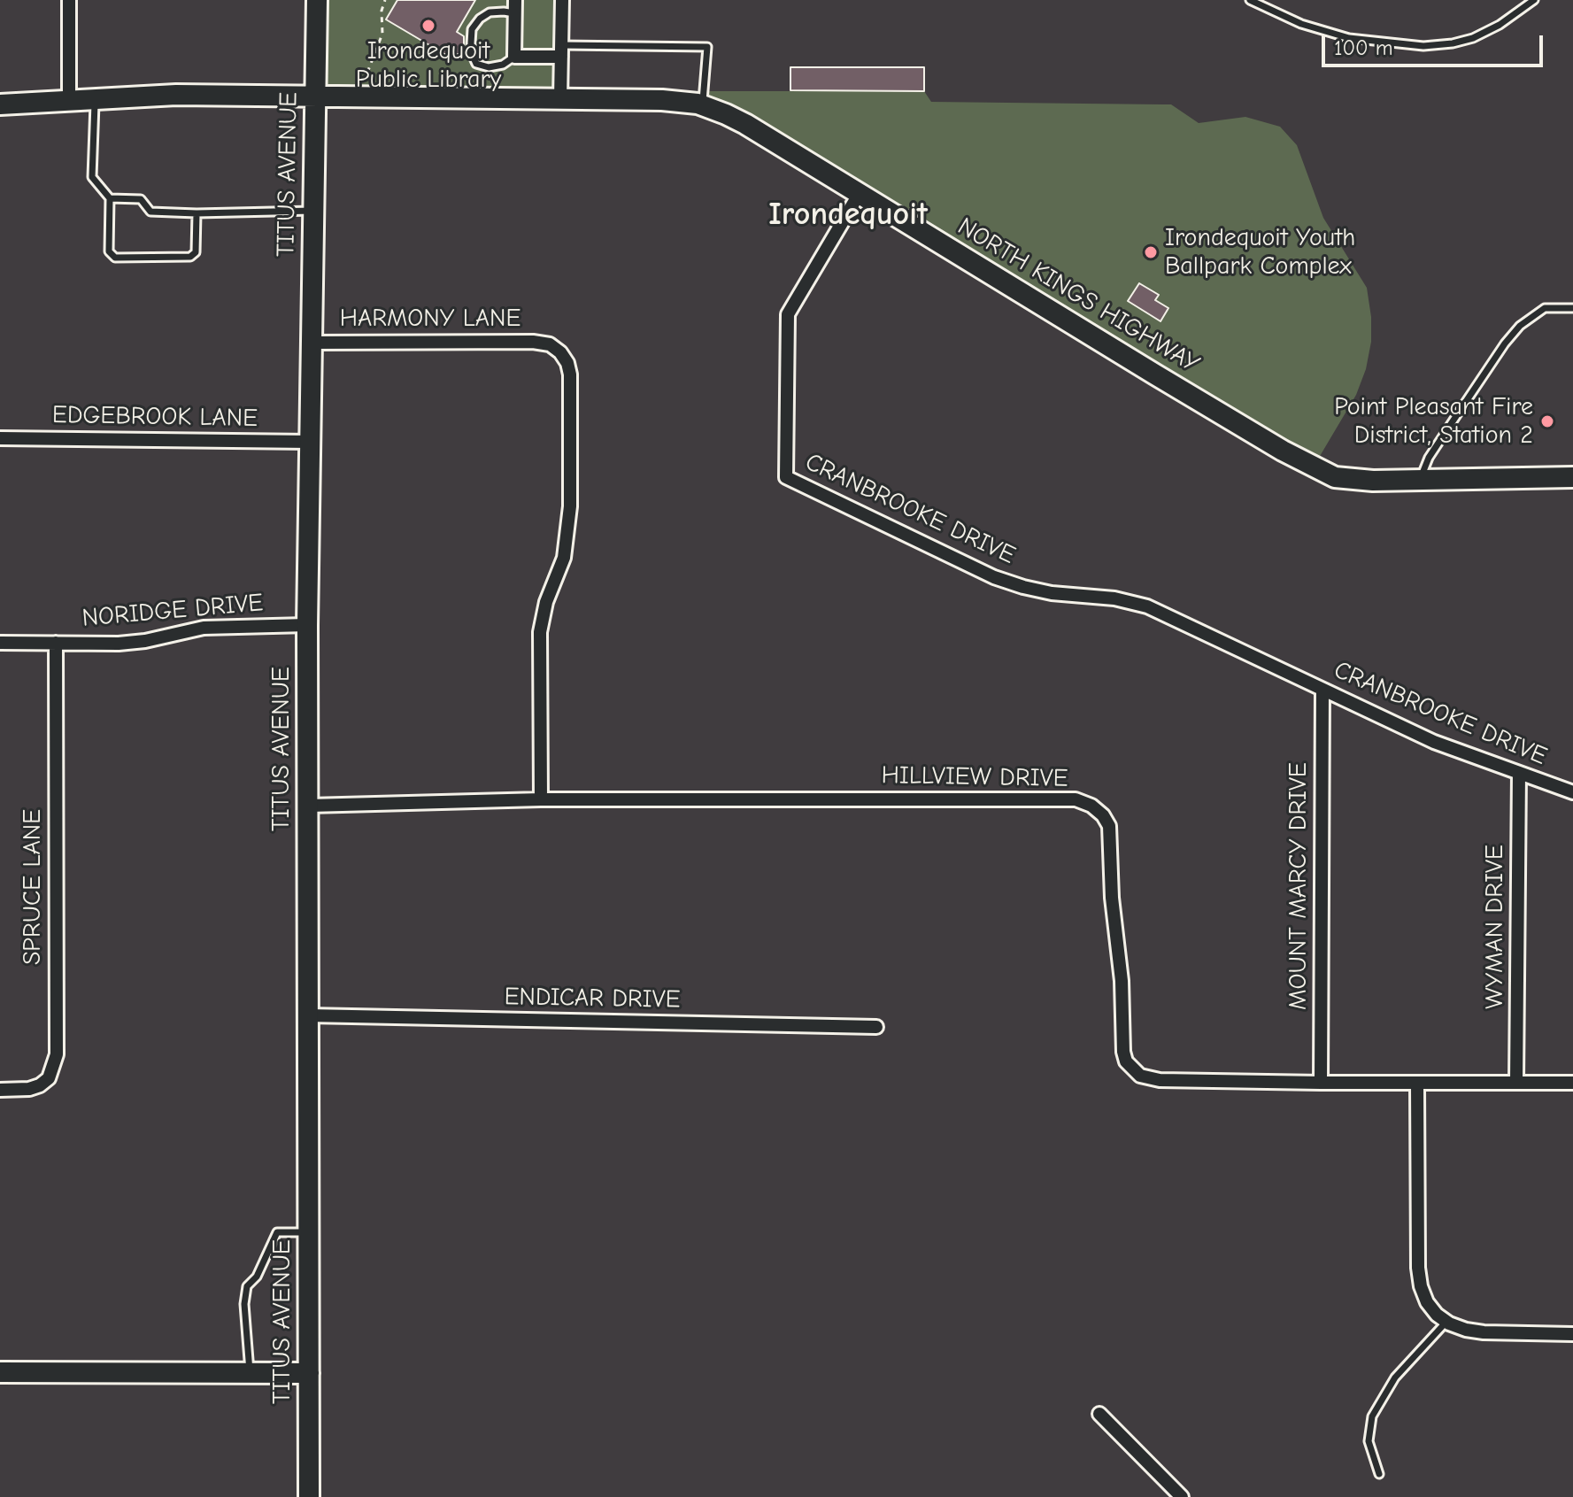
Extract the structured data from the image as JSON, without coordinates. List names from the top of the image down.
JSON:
{
  "streets": {
    "main road": ["TITUS AVENUE", "NORTH KINGS HIGHWAY"],
    "street": [
      "HARMONY LANE",
      "EDGEBROOK LANE",
      "CRANBROOKE DRIVE",
      "NORIDGE DRIVE",
      "HILLVIEW DRIVE",
      "MOUNT MARCY DRIVE",
      "SPRUCE LANE",
      "WYMAN DRIVE",
      "ENDICAR DRIVE"
    ]
  },
  "crossings": [
    ["TITUS AVENUE", "NORTH KINGS HIGHWAY"],
    ["TITUS AVENUE", "HARMONY LANE"],
    ["TITUS AVENUE", "EDGEBROOK LANE"],
    ["TITUS AVENUE", "NORIDGE DRIVE"],
    ["TITUS AVENUE", "HILLVIEW DRIVE"],
    ["TITUS AVENUE", "ENDICAR DRIVE"],
    ["NORTH KINGS HIGHWAY", "CRANBROOKE DRIVE"],
    ["HARMONY LANE", "HILLVIEW DRIVE"],
    ["CRANBROOKE DRIVE", "MOUNT MARCY DRIVE"],
    ["CRANBROOKE DRIVE", "WYMAN DRIVE"],
    ["NORIDGE DRIVE", "SPRUCE LANE"],
    ["HILLVIEW DRIVE", "MOUNT MARCY DRIVE"],
    ["HILLVIEW DRIVE", "WYMAN DRIVE"]
  ],
  "districts": ["Irondequoit"],
  "places": ["Irondequoit Public Library", "Irondequoit Youth Ballpark Complex", "Point Pleasant Fire District, Station 2"],
  "scale_bar": "100 m"
}
